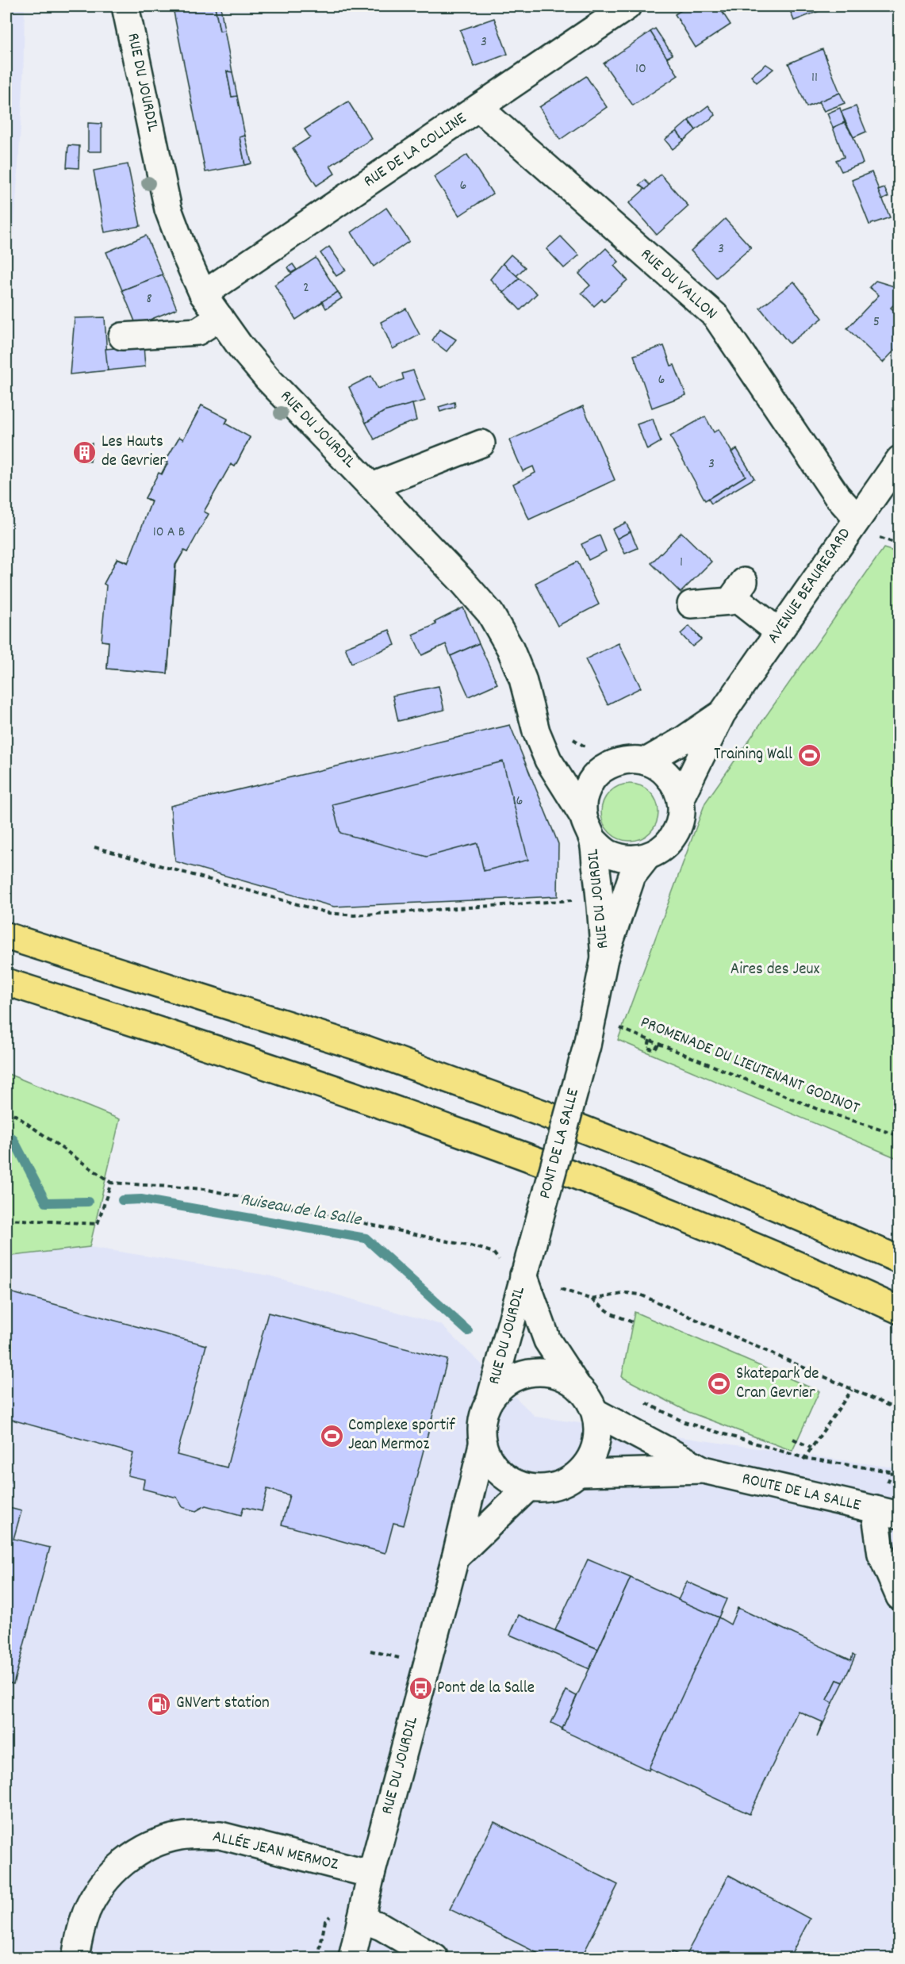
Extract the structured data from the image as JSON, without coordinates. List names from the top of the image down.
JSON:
{
  "streets": {
    "street": [
      "RUE DU JOURDIL",
      "RUE DE LA COLLINE",
      "RUE DU VALLON",
      "AVENUE BEAUREGARD",
      "PONT DE LA SALLE",
      "ROUTE DE LA SALLE",
      "ALLÉE JEAN MERMOZ"
    ],
    "path": ["PROMENADE DU LIEUTENANT GODINOT"]
  },
  "crossings": [
    ["RUE DU JOURDIL", "RUE DE LA COLLINE"],
    ["RUE DU JOURDIL", "AVENUE BEAUREGARD"],
    ["RUE DU JOURDIL", "PROMENADE DU LIEUTENANT GODINOT"],
    ["RUE DU JOURDIL", "PONT DE LA SALLE"],
    ["RUE DU JOURDIL", "ROUTE DE LA SALLE"],
    ["RUE DU JOURDIL", "ALLÉE JEAN MERMOZ"],
    ["RUE DE LA COLLINE", "RUE DU VALLON"],
    ["RUE DU VALLON", "AVENUE BEAUREGARD"]
  ],
  "water": ["Ruiseau de la Salle"],
  "parks": ["Aires des Jeux"],
  "places": {
    "building": ["Les Hauts de Gevrier"],
    "sports": ["Training Wall", "Skatepark de Cran Gevrier", "Complexe sportif Jean Mermoz"],
    "bus stop": ["Pont de la Salle"],
    "fuel station": ["GNVert station"]
  },
  "house_numbers": [
    "3",
    "10",
    "11",
    "6",
    "3",
    "2",
    "8",
    "5",
    "6",
    "3",
    "10 A B",
    "1",
    "16"
  ]
}
